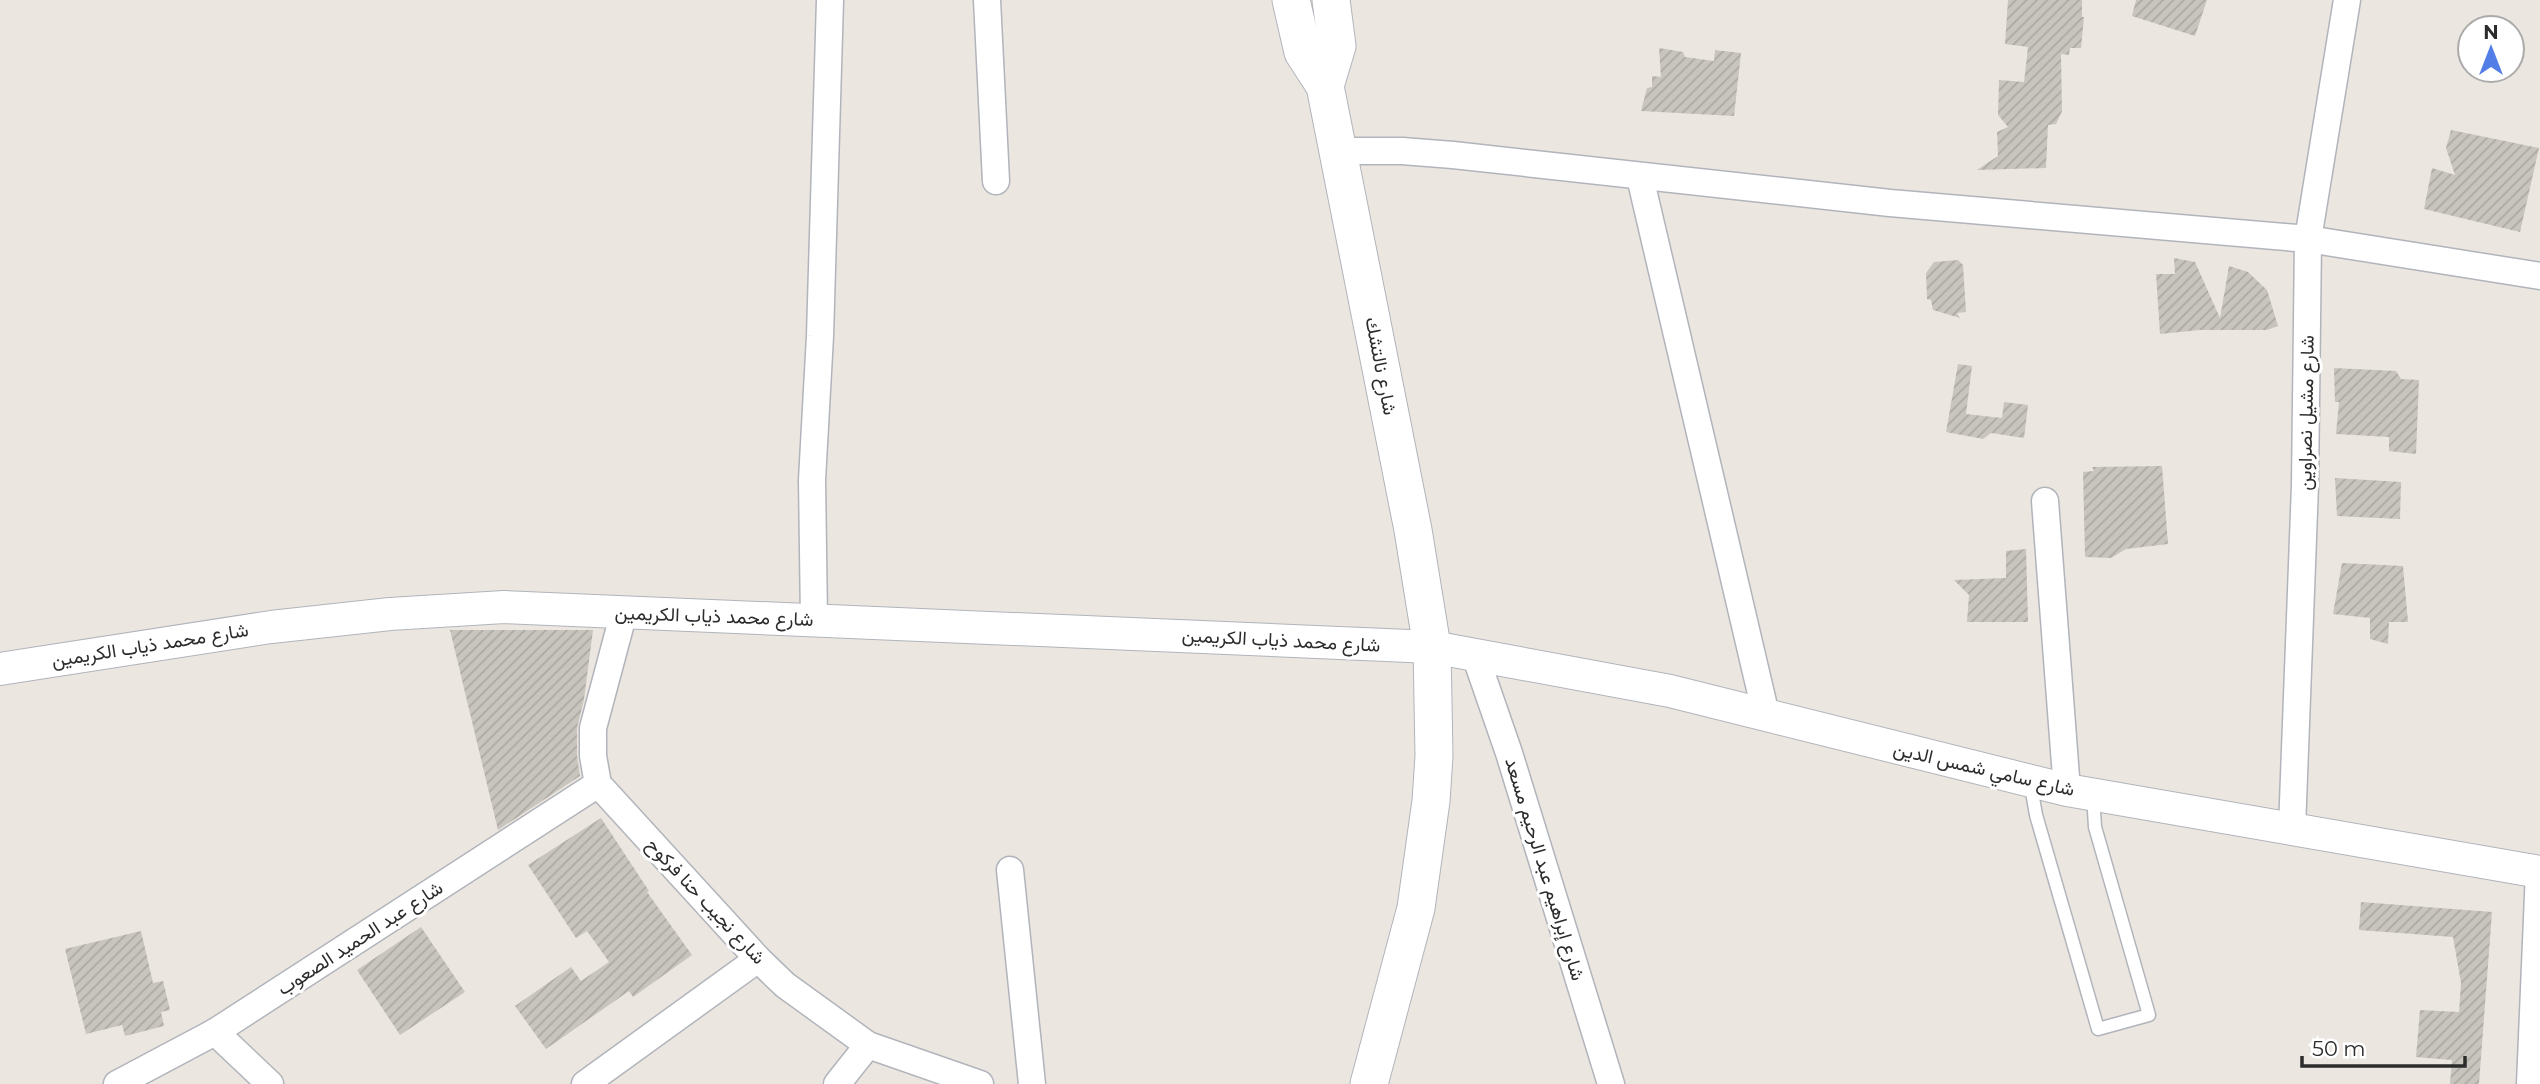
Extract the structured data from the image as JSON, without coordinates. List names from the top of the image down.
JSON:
{
  "streets": {
    "main road": ["شارع نالتشك"],
    "street": [
      "شارع مشيل نصراوين",
      "شارع محمد ذياب الكريمين",
      "شارع سامي شمس الدين",
      "شارع إبراهيم عبد الرحيم مسعد",
      "شارع نجيب حنا فركوح",
      "شارع عبد الحميد الصعوب"
    ]
  },
  "crossings": [
    ["شارع نالتشك", "شارع محمد ذياب الكريمين"],
    ["شارع نالتشك", "شارع سامي شمس الدين"],
    ["شارع مشيل نصراوين", "شارع سامي شمس الدين"],
    ["شارع محمد ذياب الكريمين", "شارع سامي شمس الدين"],
    ["شارع سامي شمس الدين", "شارع إبراهيم عبد الرحيم مسعد"],
    ["شارع نجيب حنا فركوح", "شارع عبد الحميد الصعوب"]
  ],
  "scale_bar": "50 m",
  "north": "top"
}
